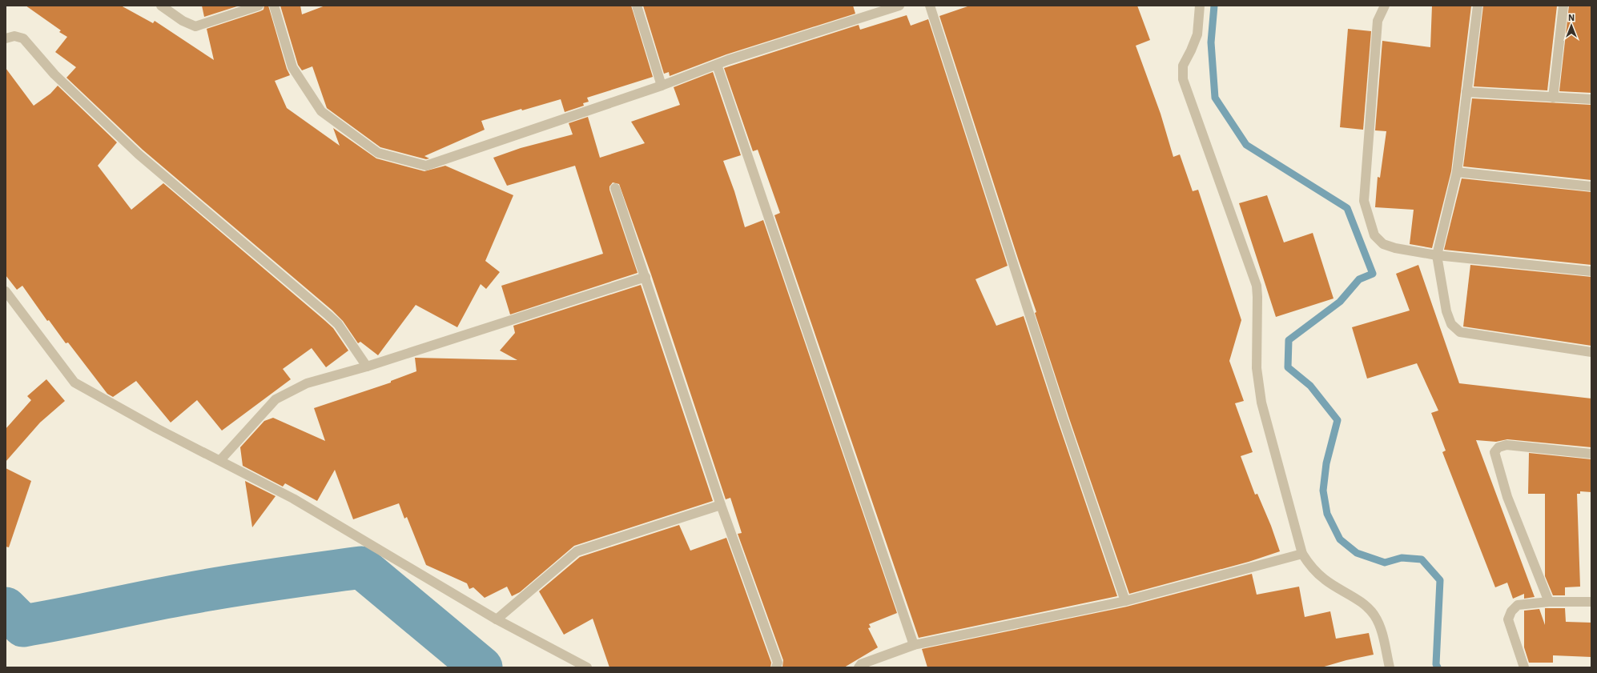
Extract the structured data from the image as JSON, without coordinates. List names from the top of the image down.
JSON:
{
  "north": "top"
}
